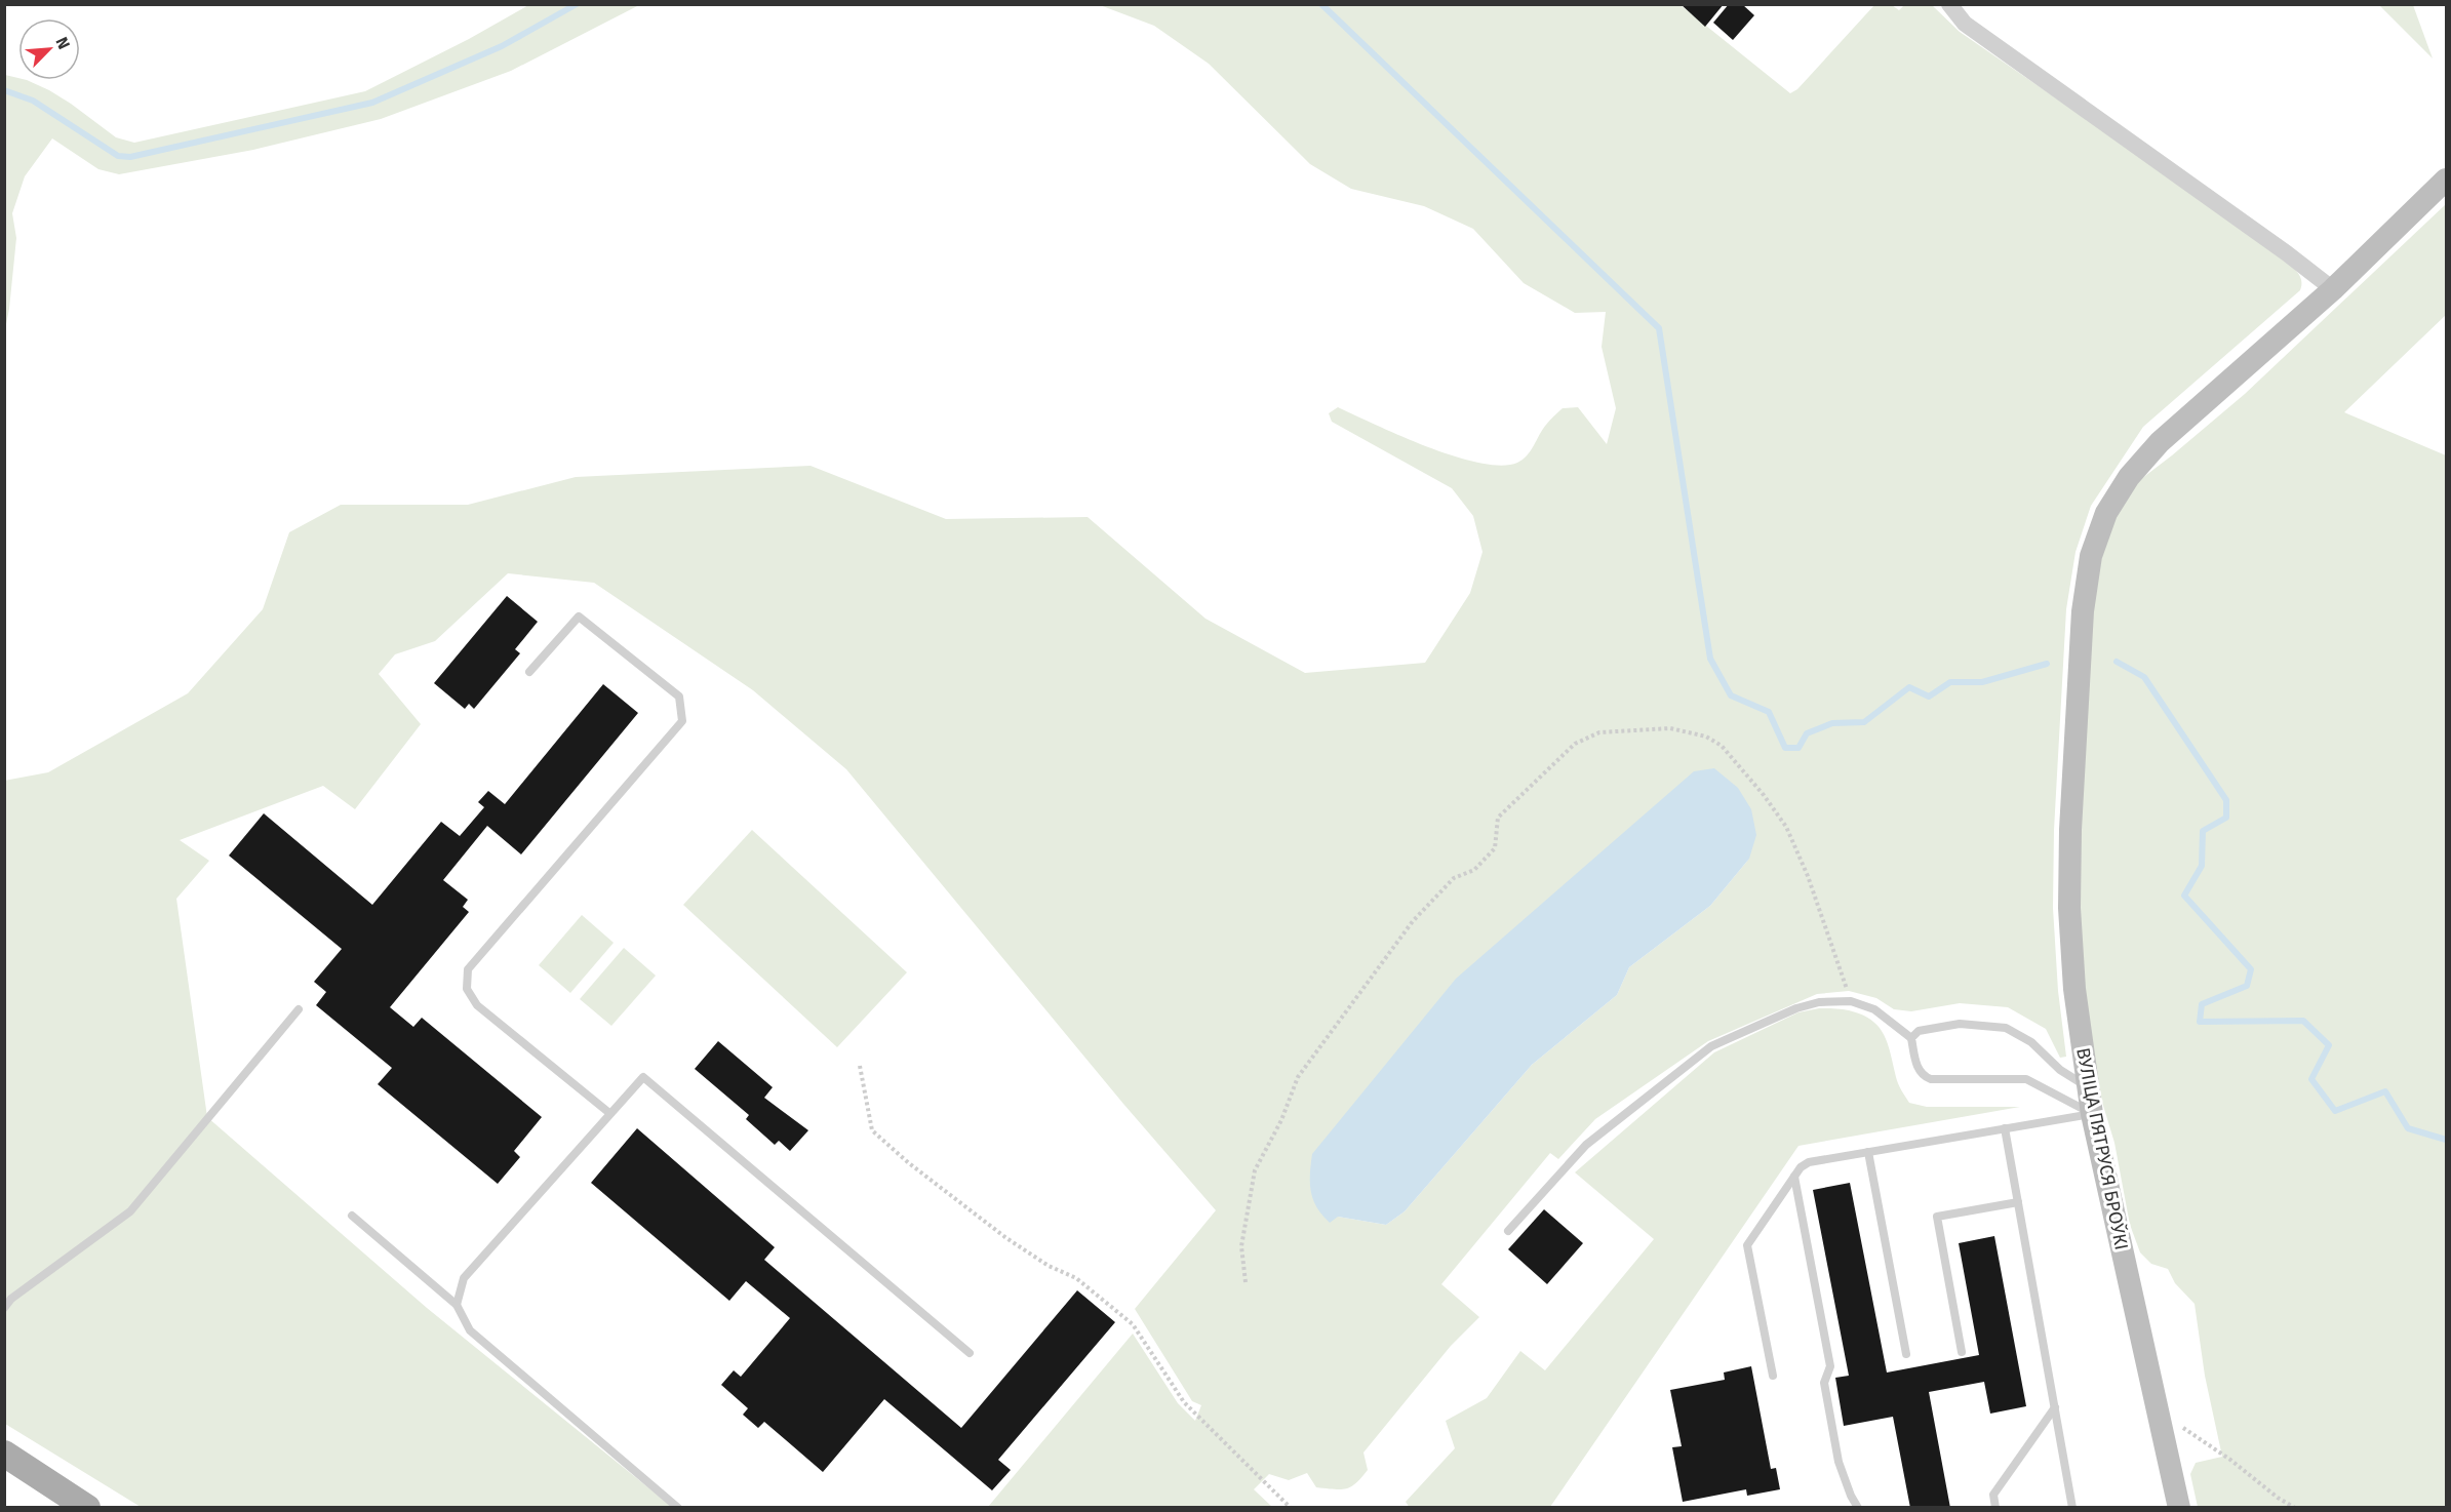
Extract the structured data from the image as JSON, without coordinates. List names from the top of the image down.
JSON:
{
  "streets": {
    "main road": ["ВУЛІЦА ПЯТРУСЯ БРОЎКІ"]
  },
  "north": "top right"
}
